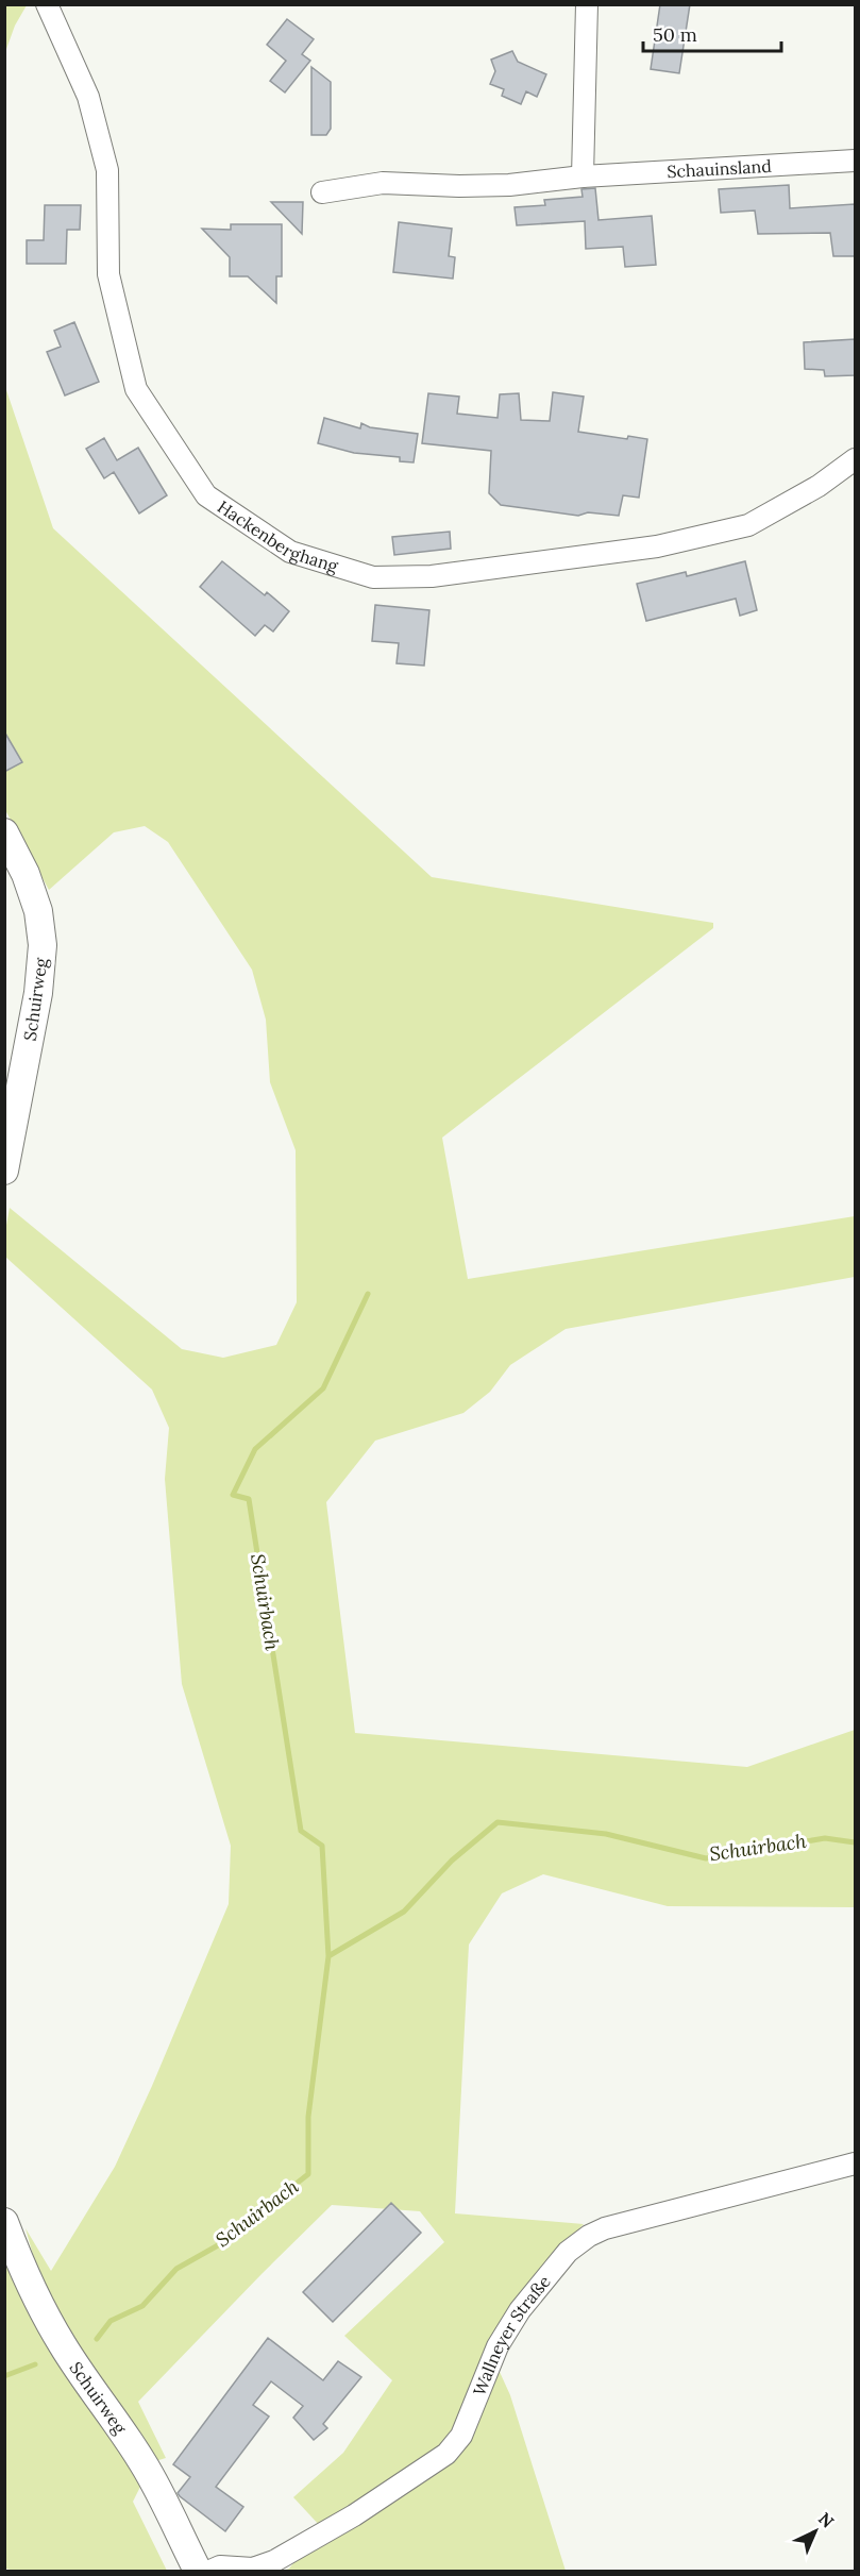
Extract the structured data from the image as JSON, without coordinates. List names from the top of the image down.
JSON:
{
  "streets": {
    "main road": ["Schuirweg"],
    "street": ["Schauinsland", "Hackenberghang", "Wallneyer Straße"]
  },
  "water": ["Schuirbach"],
  "scale_bar": "50 m",
  "north": "top right"
}
